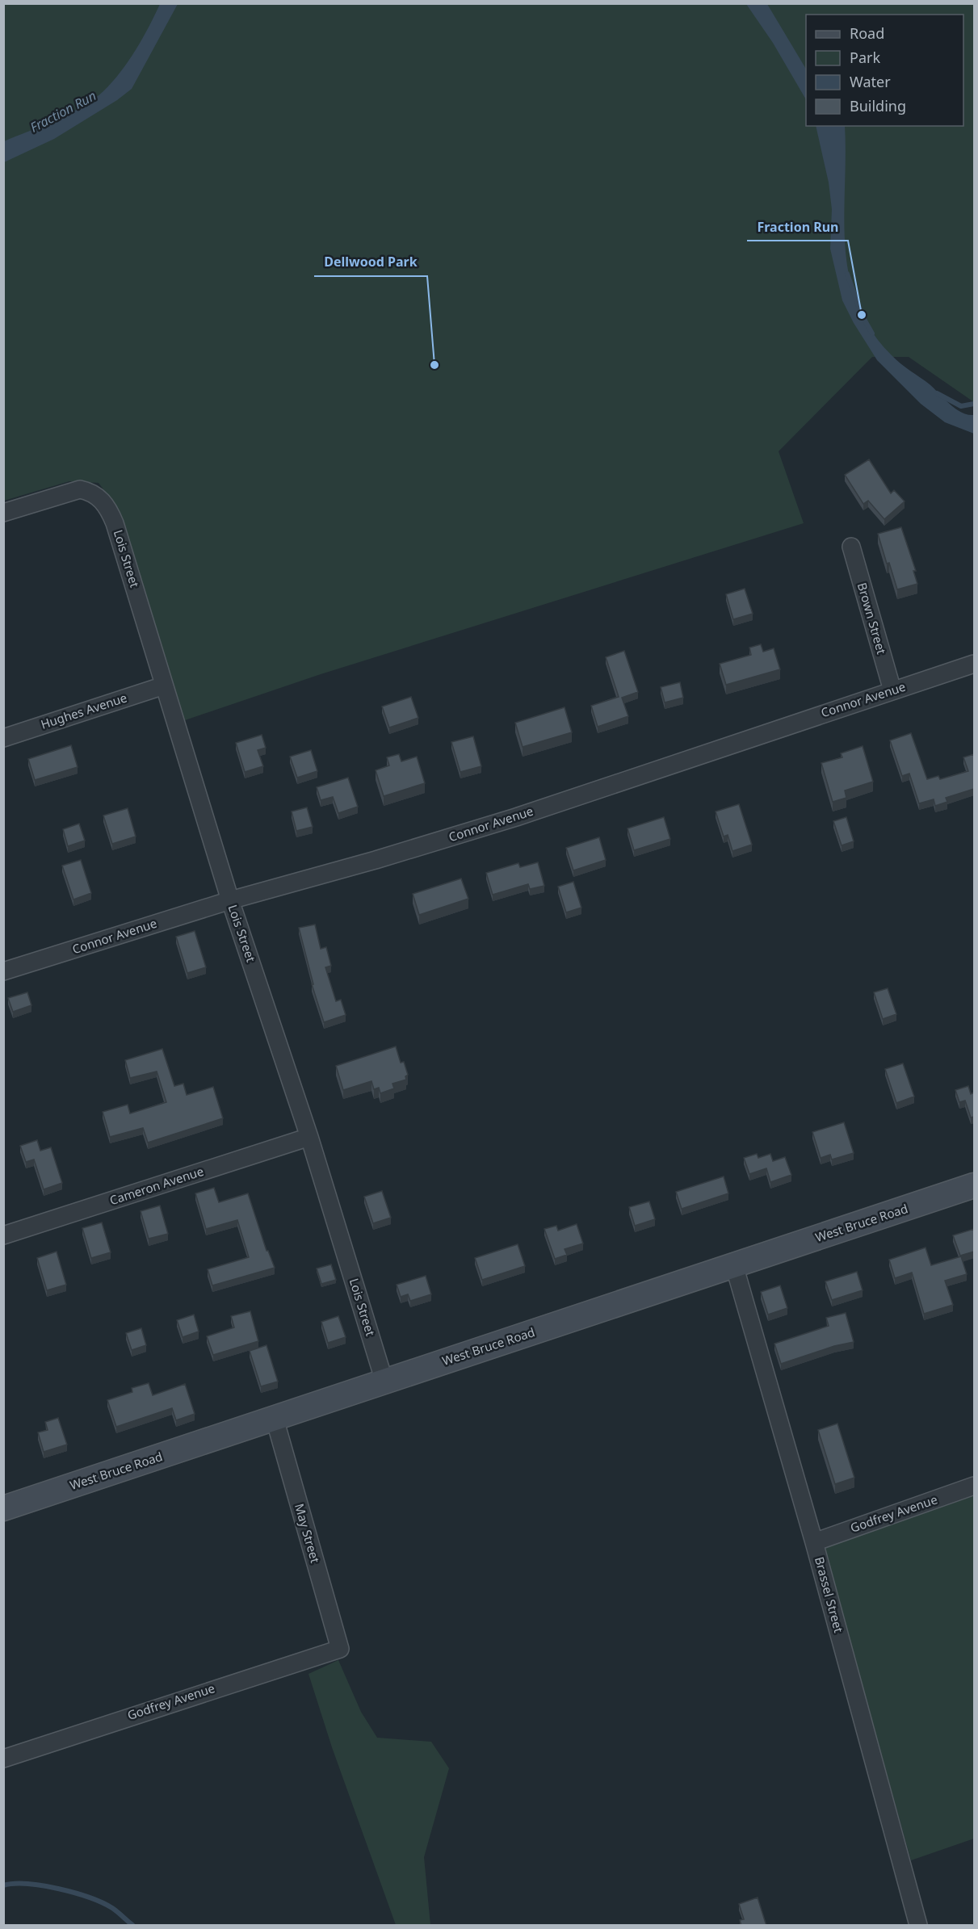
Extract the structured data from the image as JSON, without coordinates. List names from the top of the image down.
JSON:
{
  "streets": {
    "street": [
      "Lois Street",
      "Brown Street",
      "Connor Avenue",
      "Hughes Avenue",
      "Cameron Avenue",
      "West Bruce Road",
      "Godfrey Avenue",
      "May Street",
      "Brassel Street"
    ]
  },
  "crossings": [
    ["Lois Street", "Connor Avenue"],
    ["Lois Street", "Hughes Avenue"],
    ["Lois Street", "Cameron Avenue"],
    ["Lois Street", "West Bruce Road"],
    ["Brown Street", "Connor Avenue"],
    ["West Bruce Road", "May Street"],
    ["West Bruce Road", "Brassel Street"],
    ["Godfrey Avenue", "May Street"],
    ["Godfrey Avenue", "Brassel Street"]
  ],
  "water": ["Fraction Run"],
  "places": ["Fraction Run", "Dellwood Park"],
  "legend": [
    "Road",
    "Park",
    "Water",
    "Building"
  ]
}
